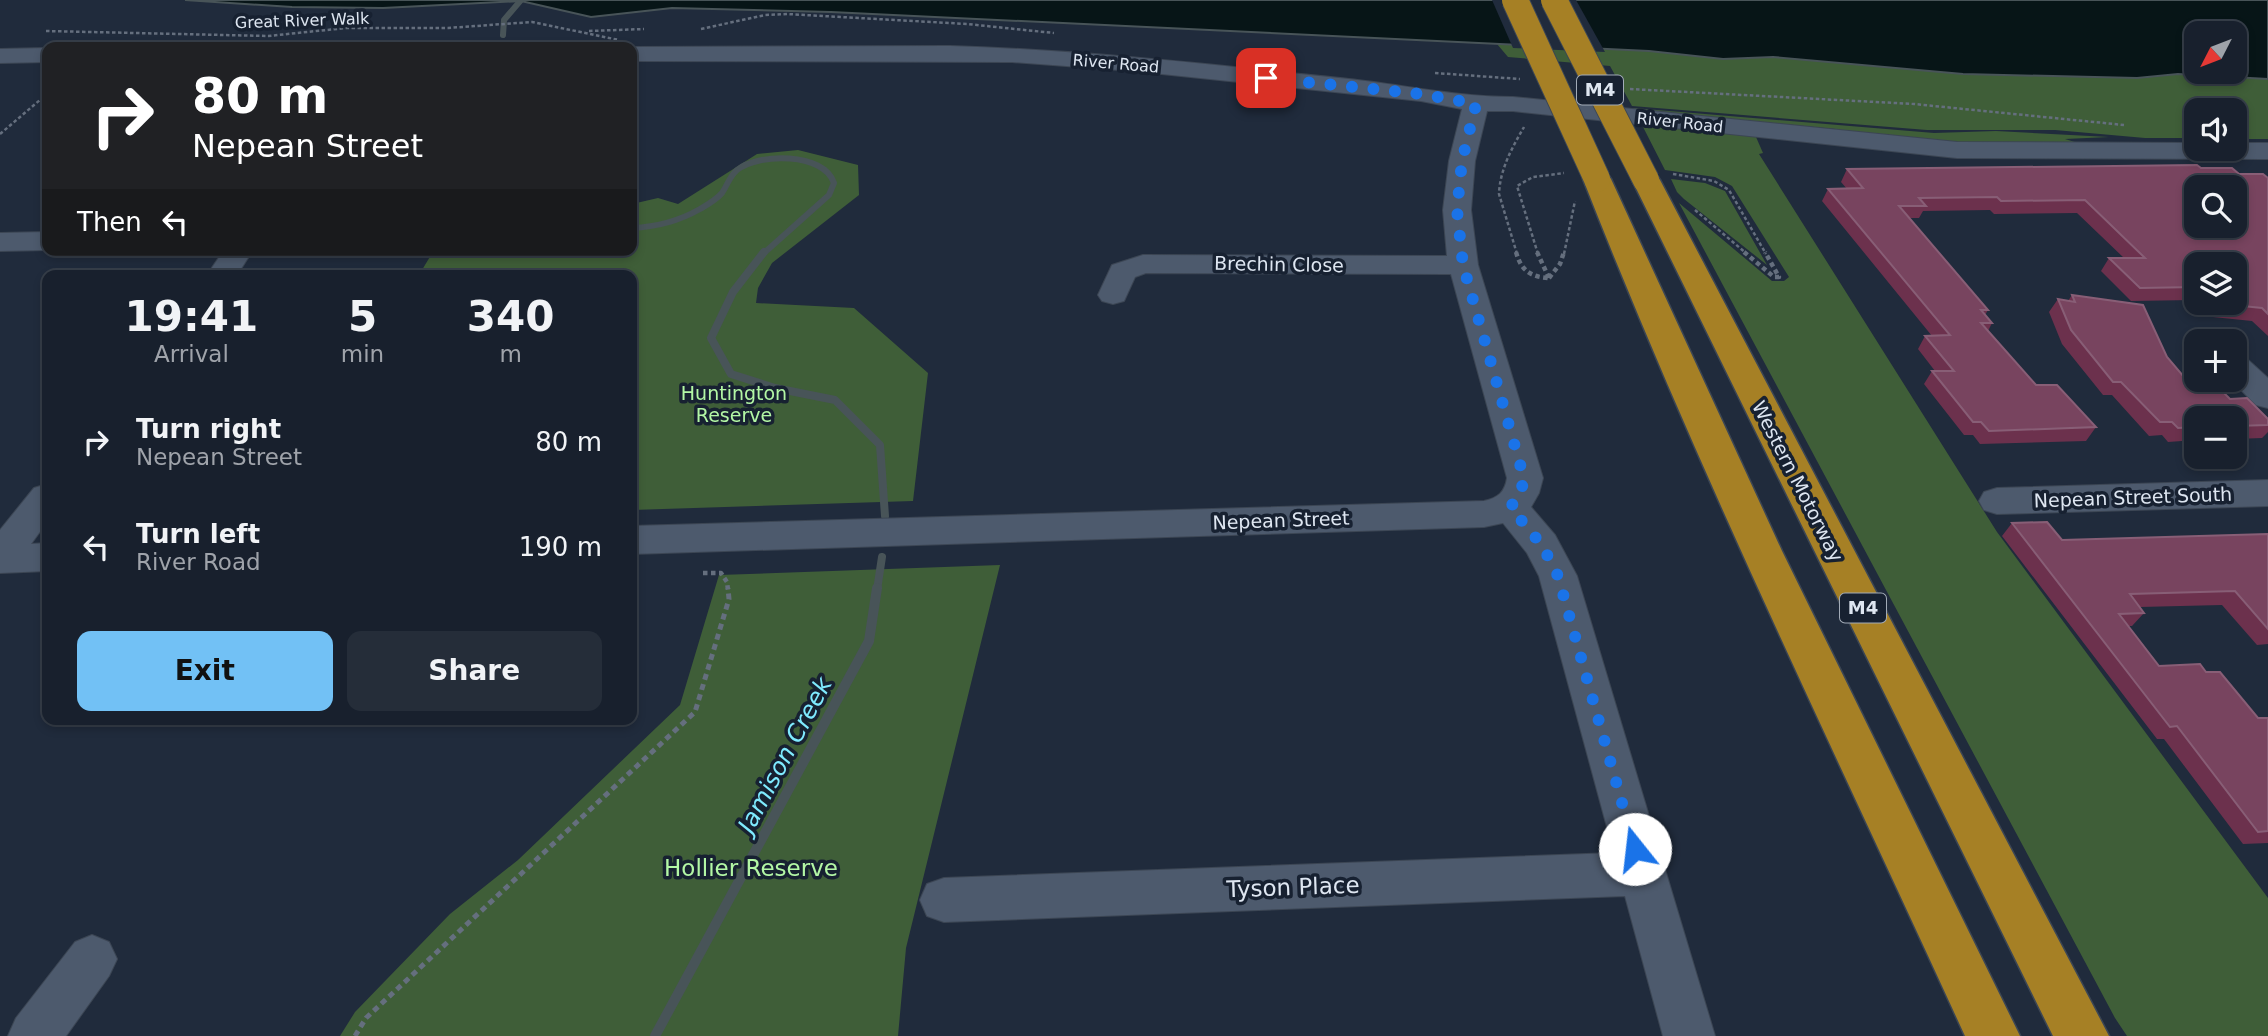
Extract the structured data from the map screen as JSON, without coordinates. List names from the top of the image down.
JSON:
{
  "streets": {
    "highway": ["M4", "Western Motorway"],
    "street": [
      "River Road",
      "Brechin Close",
      "Nepean Street South",
      "Nepean Street",
      "Tyson Place"
    ],
    "path": ["Great River Walk"]
  },
  "water": ["Jamison Creek"],
  "parks": ["Huntington Reserve", "Hollier Reserve"],
  "north": "bottom left",
  "page": {
    "map_buttons": ["+", "−"],
    "turn": ["80 m", "Nepean Street"],
    "then": "Then",
    "eta": [
      "19:41",
      "Arrival",
      "5",
      "min",
      "340",
      "m"
    ],
    "list": [
      {
        "name": "Turn right",
        "note": "Nepean Street",
        "value": "80 m"
      },
      {
        "name": "Turn left",
        "note": "River Road",
        "value": "190 m"
      }
    ],
    "buttons": ["Exit", "Share"]
  }
}
